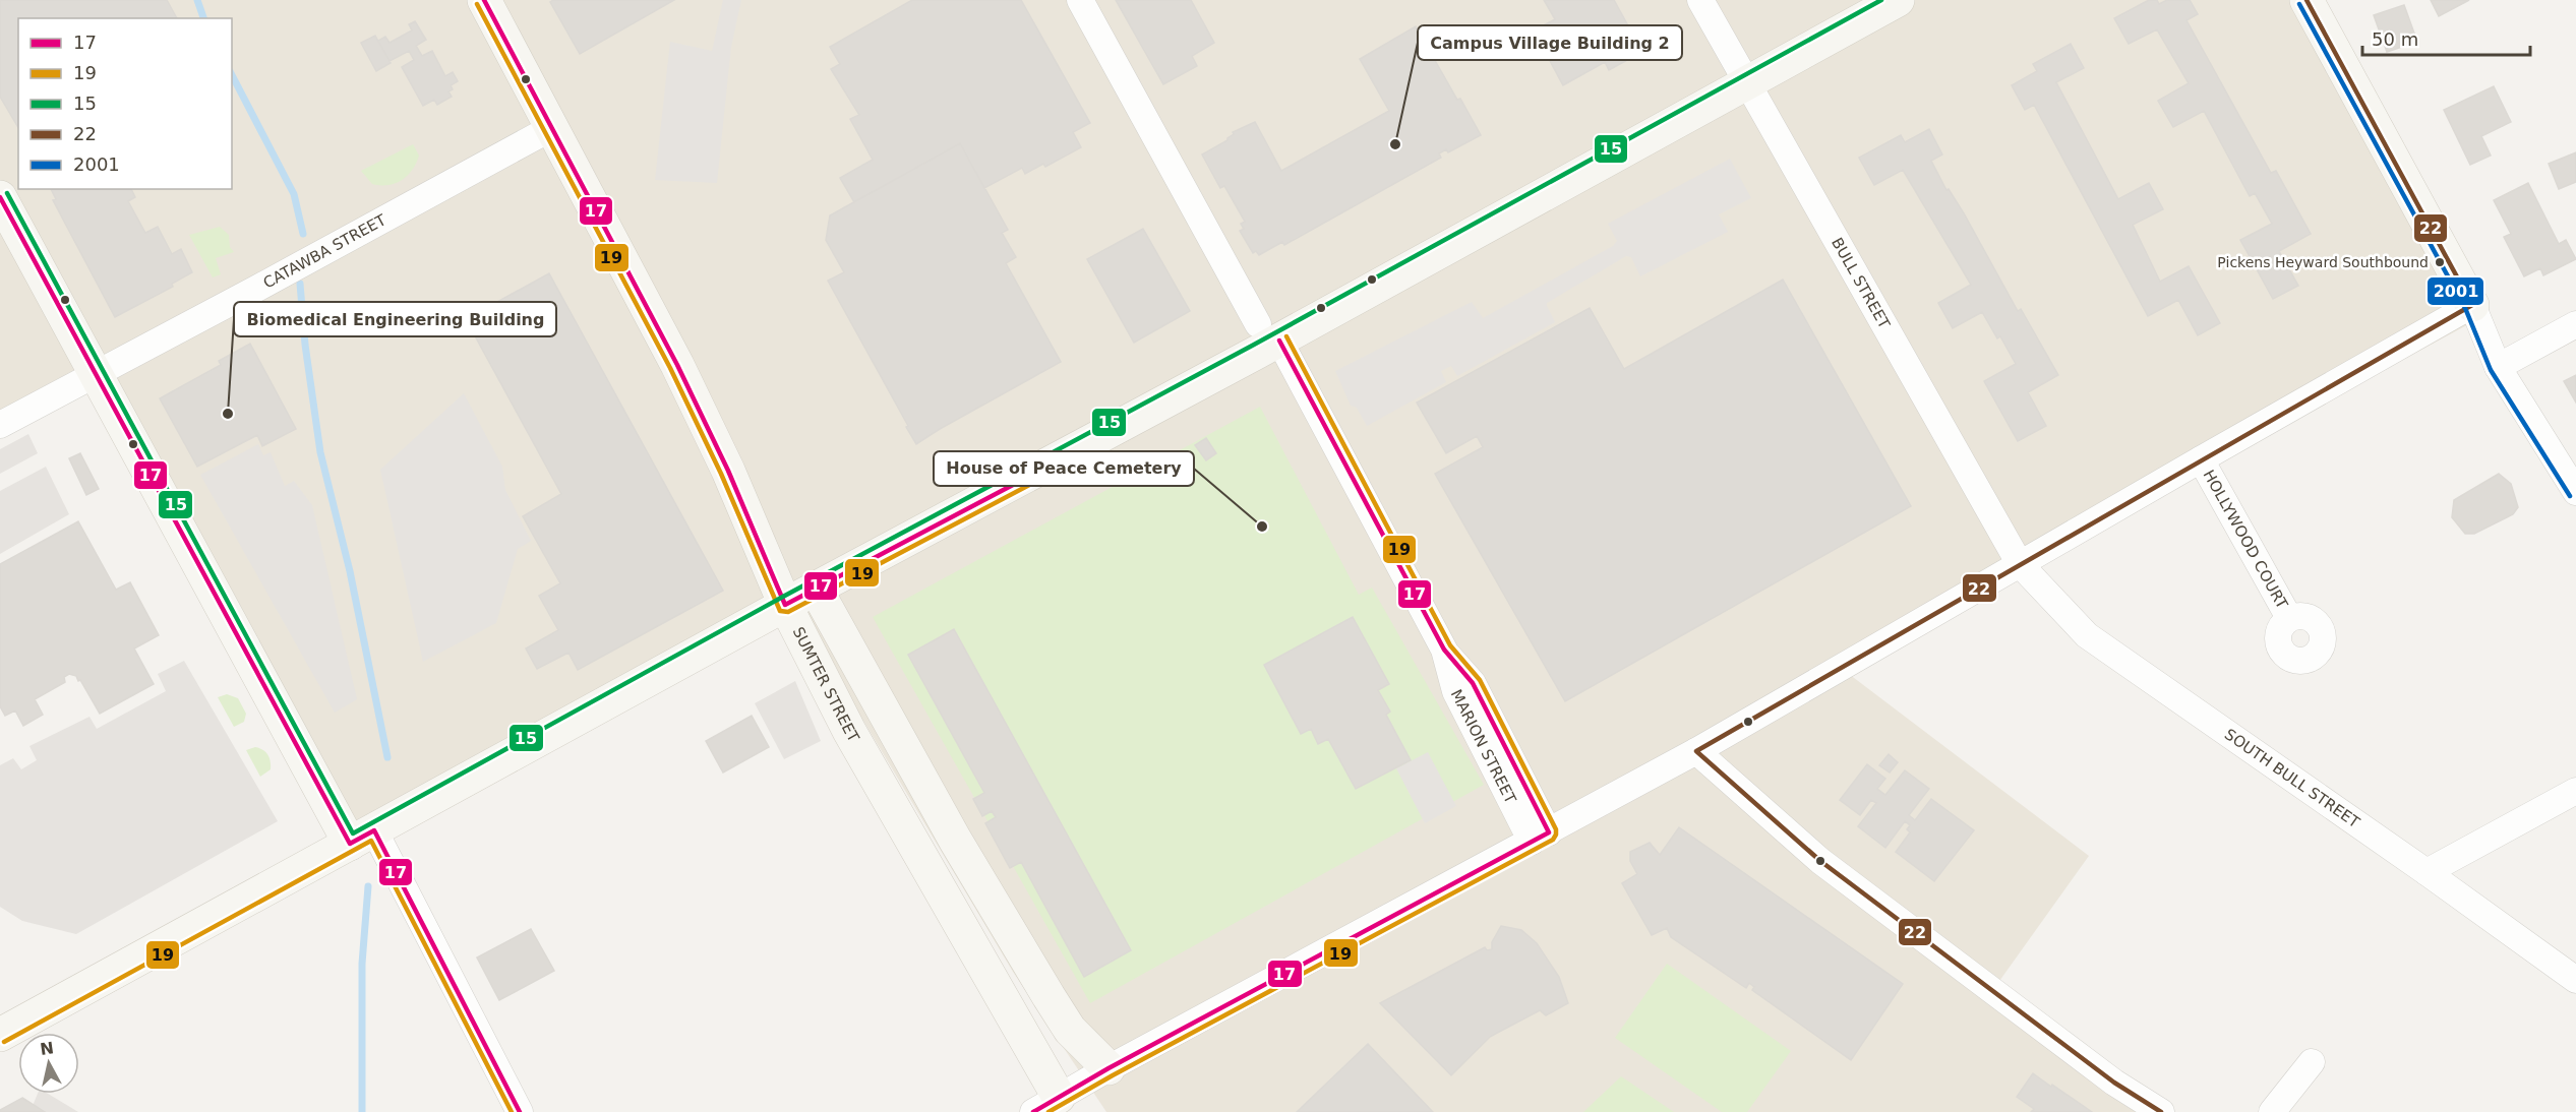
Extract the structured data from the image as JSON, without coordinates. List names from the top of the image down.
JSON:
{
  "streets": {
    "street": [
      "CATAWBA STREET",
      "BULL STREET",
      "HOLLYWOOD COURT",
      "SUMTER STREET",
      "MARION STREET",
      "SOUTH BULL STREET"
    ]
  },
  "crossings": [
    ["CATAWBA STREET", "SUMTER STREET"],
    ["BULL STREET", "SOUTH BULL STREET"]
  ],
  "places": [
    "Campus Village Building 2",
    "Pickens Heyward Southbound",
    "Biomedical Engineering Building",
    "House of Peace Cemetery"
  ],
  "lines": [
    "transit line 17",
    "transit line 15",
    "transit line 22",
    "transit line 19",
    "transit line 2001"
  ],
  "legend": [
    "17",
    "19",
    "15",
    "22",
    "2001"
  ],
  "scale_bar": "50 m",
  "north": "top"
}
